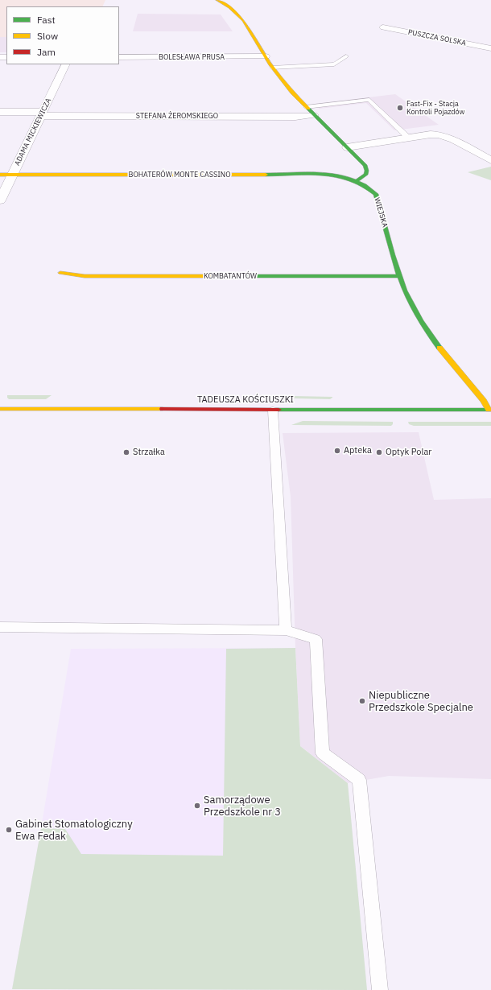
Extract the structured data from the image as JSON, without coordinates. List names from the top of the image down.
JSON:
{
  "streets": {
    "street": [
      "PUSZCZA SOLSKA",
      "BOLESŁAWA PRUSA",
      "STEFANA ŻEROMSKIEGO",
      "ADAMA MICKIEWICZA",
      "BOHATERÓW MONTE CASSINO",
      "WIEJSKA",
      "KOMBATANTÓW",
      "TADEUSZA KOŚCIUSZKI"
    ]
  },
  "crossings": [
    ["STEFANA ŻEROMSKIEGO", "ADAMA MICKIEWICZA"],
    ["ADAMA MICKIEWICZA", "BOHATERÓW MONTE CASSINO"],
    ["BOHATERÓW MONTE CASSINO", "WIEJSKA"],
    ["WIEJSKA", "KOMBATANTÓW"],
    ["WIEJSKA", "TADEUSZA KOŚCIUSZKI"]
  ],
  "places": [
    "Fast-Fix - Stacja Kontroli Pojazdów",
    "Apteka",
    "Strzałka",
    "Optyk Polar",
    "Niepubliczne Przedszkole Specjalne",
    "Samorządowe Przedszkole nr 3",
    "Gabinet Stomatologiczny Ewa Fedak"
  ],
  "legend": ["Fast", "Slow", "Jam"]
}
